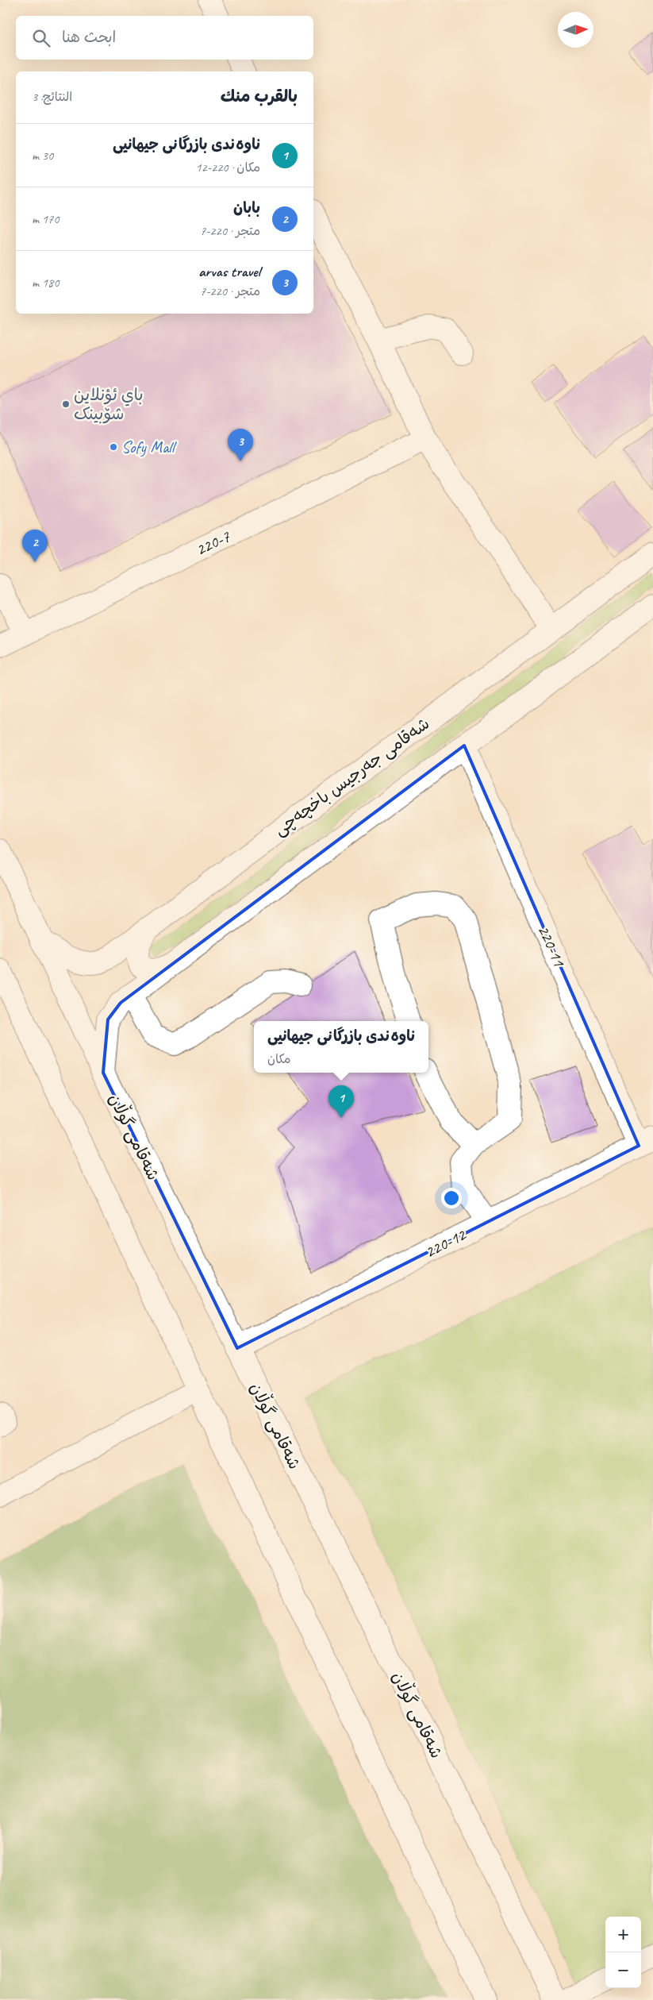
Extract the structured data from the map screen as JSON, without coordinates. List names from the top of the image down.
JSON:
{
  "streets": {
    "street": [
      "220-7",
      "شەقامی جەرجیس باخچەچی",
      "220-11",
      "شەقامی گوڵان",
      "220-12"
    ]
  },
  "crossings": [
    ["شەقامی جەرجیس باخچەچی", "شەقامی گوڵان"],
    ["220-11", "220-12"],
    ["شەقامی گوڵان", "220-12"]
  ],
  "places": ["باي ئؤنلاین شۆبینک", "Sofy Mall"],
  "north": "right",
  "page": {
    "search": "ابحث هنا",
    "heading": ["بالقرب منك", "النتائج: 3"],
    "list": [
      {
        "mark": "1",
        "name": "ناوەندی بازرگانی جیهانیی",
        "note": "مكان · 220-12",
        "value": "30 m"
      },
      {
        "mark": "2",
        "name": "بابان",
        "note": "متجر · 220-7",
        "value": "170 m"
      },
      {
        "mark": "3",
        "name": "arvas travel",
        "note": "متجر · 220-7",
        "value": "180 m"
      }
    ],
    "pins": ["3", "2", "1"],
    "popup": ["ناوەندی بازرگانی جیهانیی", "مكان"],
    "map_buttons": ["+", "−"]
  }
}
